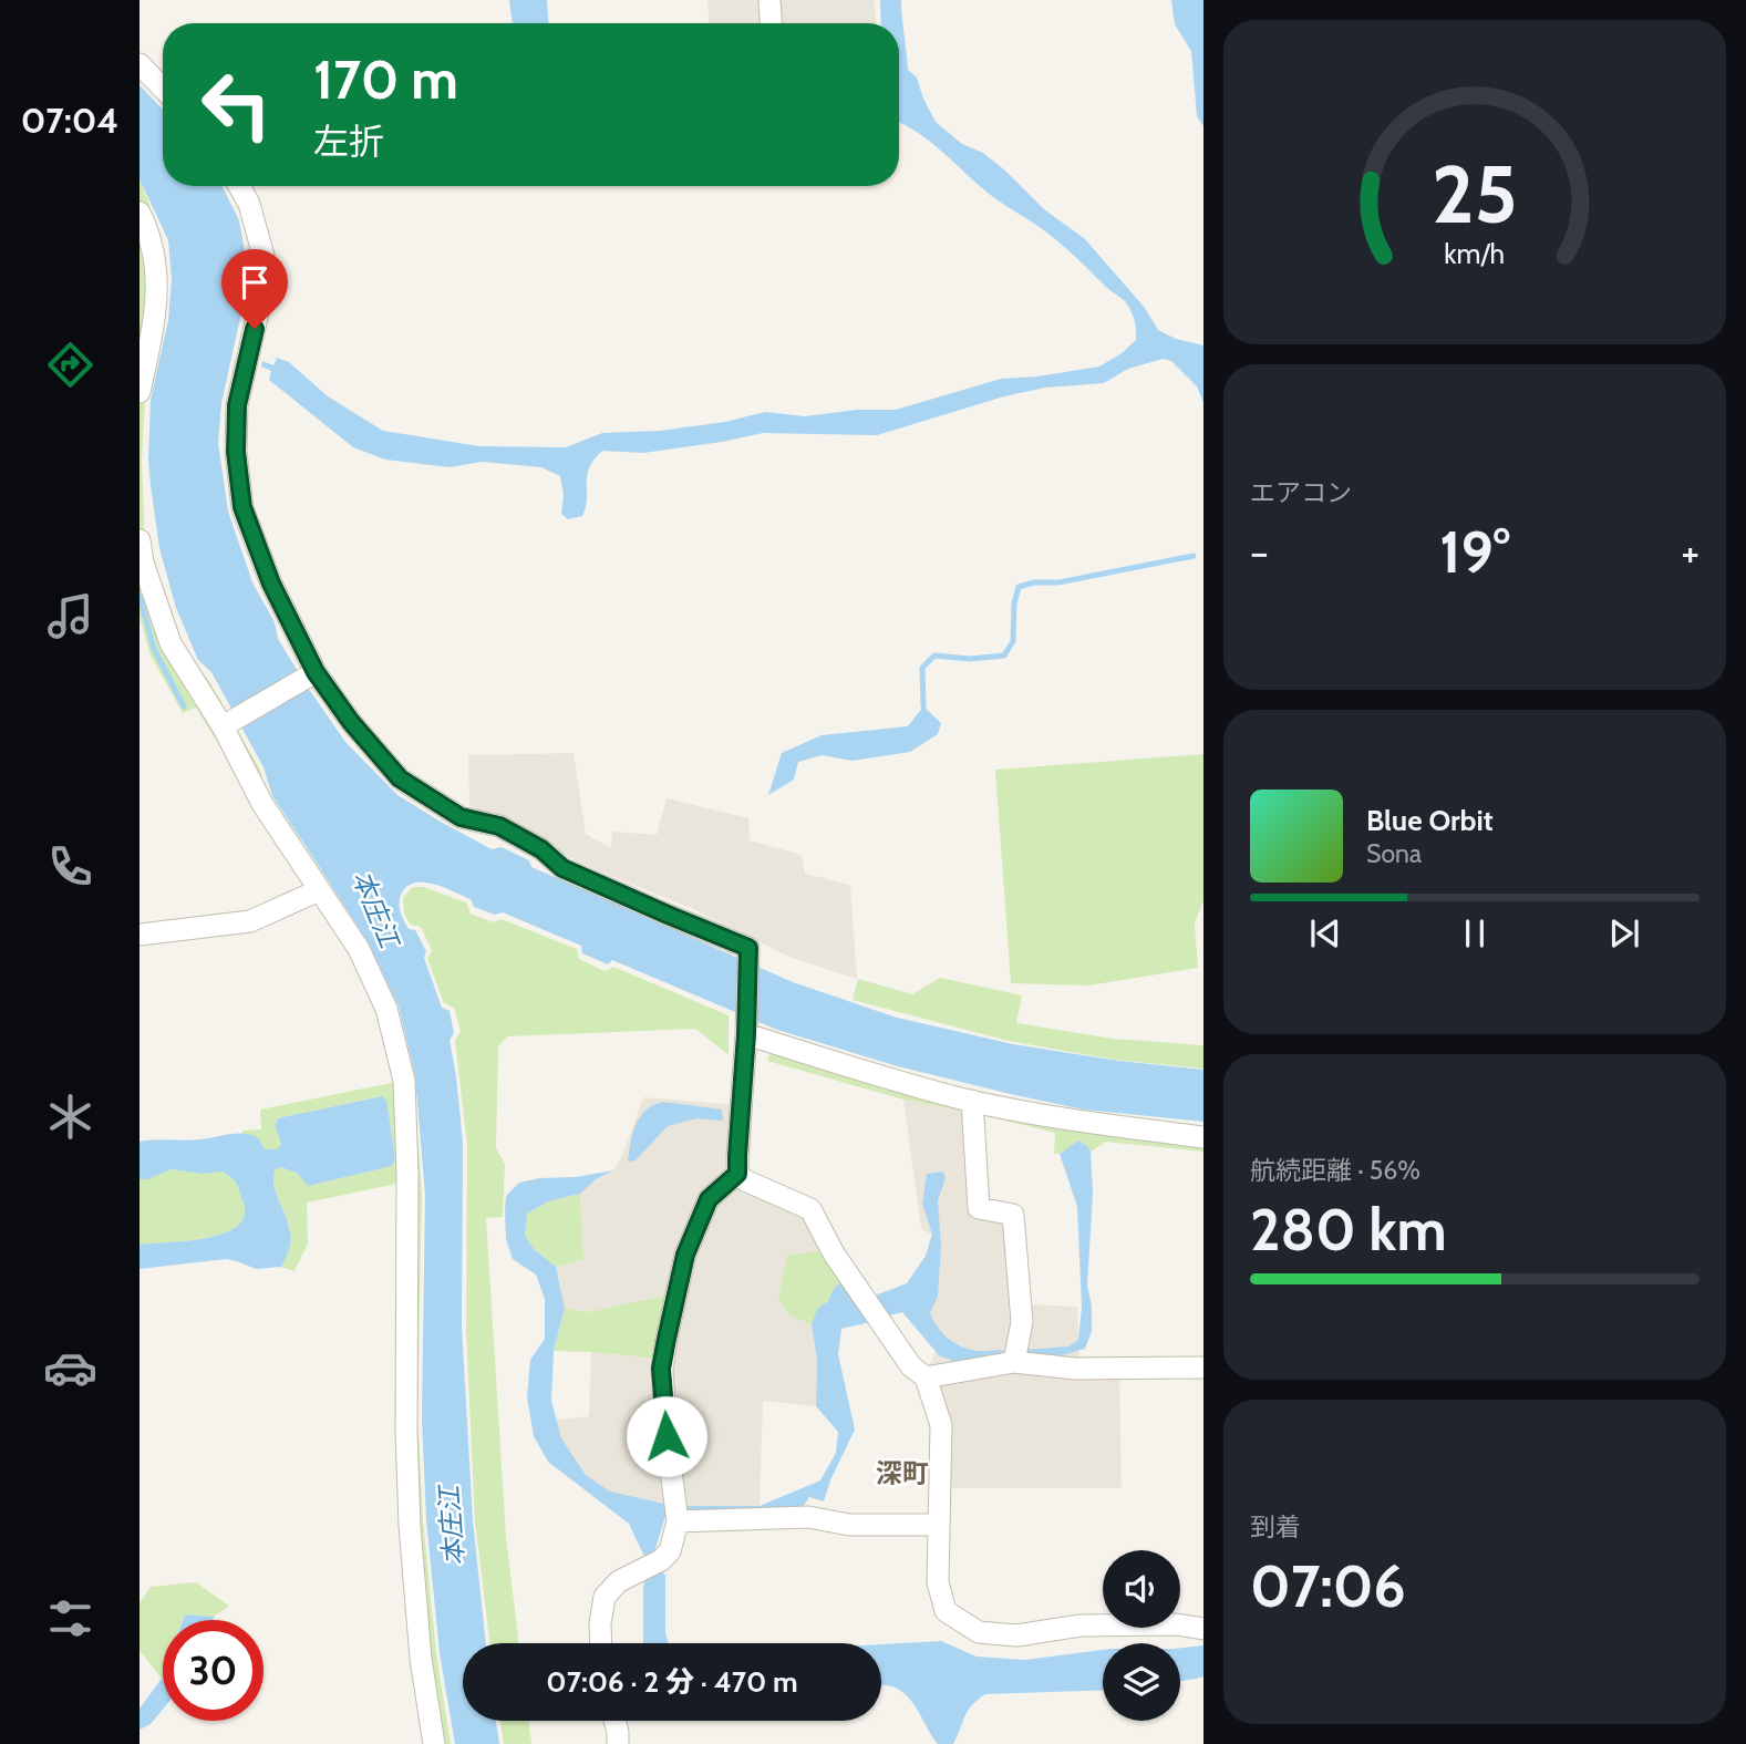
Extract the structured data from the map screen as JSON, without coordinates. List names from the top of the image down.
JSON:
{
  "districts": ["深町"],
  "water": ["本庄江"],
  "page": {
    "tabs": "07:04",
    "turn": ["170 m", "左折"],
    "tile": [
      "エアコン",
      ["航続距離 · 56%", "280 km"],
      ["到着", "07:06"]
    ],
    "heat": ["−", "19°", "+"],
    "song": ["Blue Orbit", "Sona"],
    "limit": "30",
    "trip": "07:06 · 2 分 · 470 m",
    "gauge": ["25", "km/h"]
  }
}
